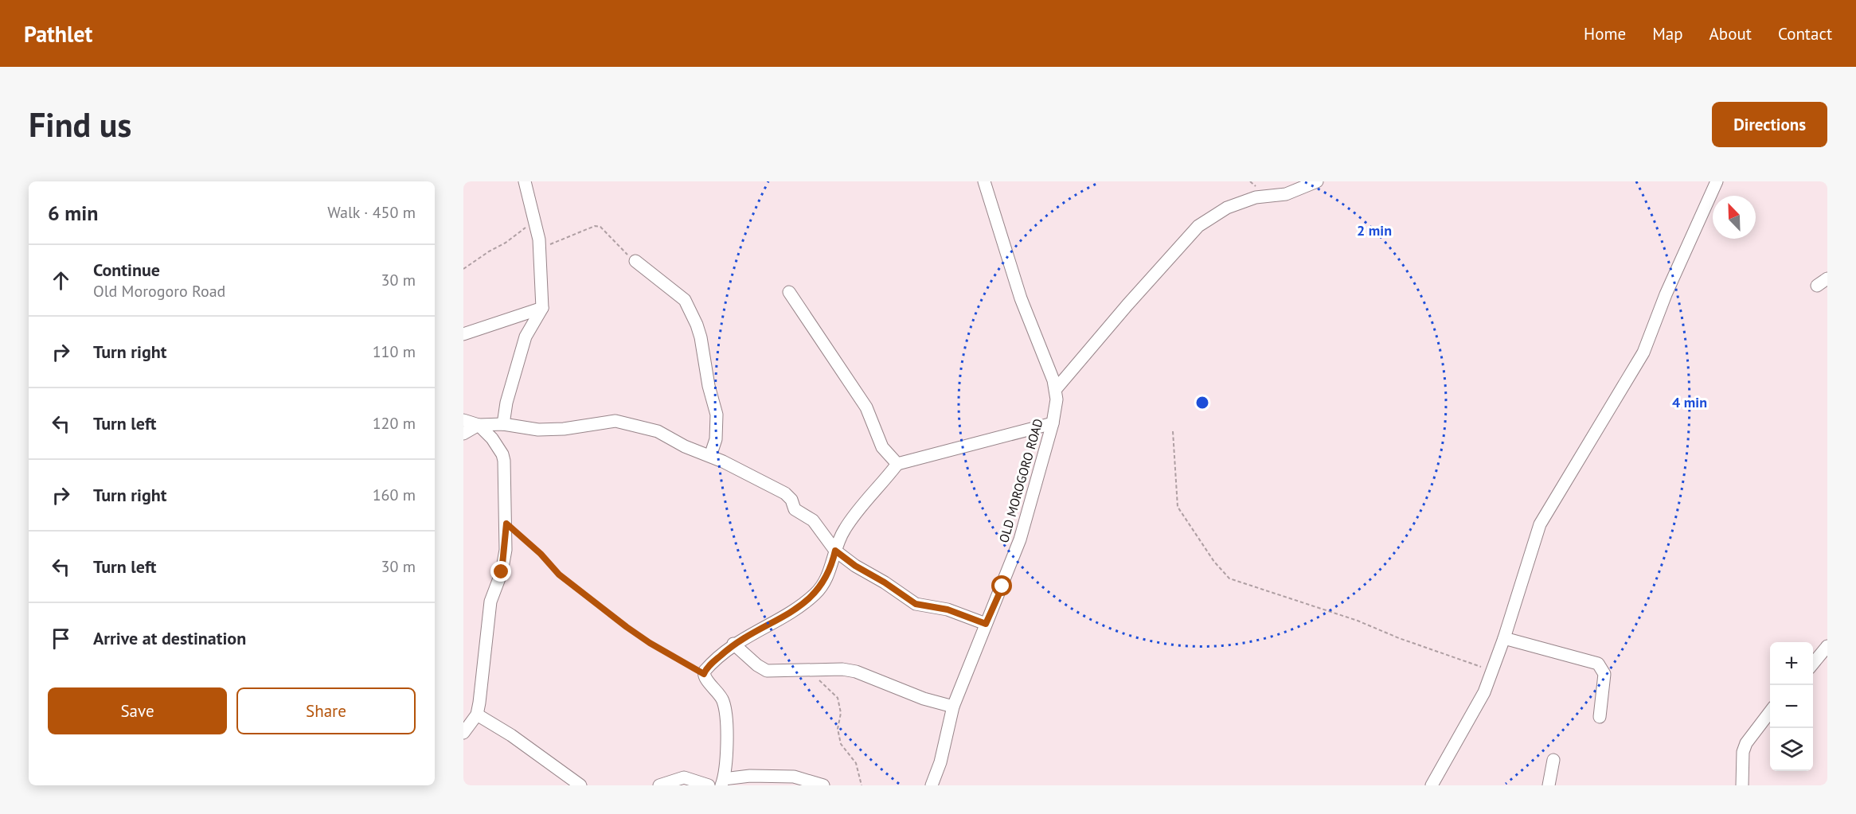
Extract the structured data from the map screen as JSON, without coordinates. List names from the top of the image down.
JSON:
{
  "streets": {
    "street": ["OLD MOROGORO ROAD"]
  },
  "north": "top left",
  "page": {
    "header": "Pathlet",
    "nav": [
      "Home",
      "Map",
      "About",
      "Contact"
    ],
    "buttons": [
      "Directions",
      ["Save", "Share"]
    ],
    "title": "Find us",
    "heading": ["6 min", "Walk · 450 m"],
    "list": [
      ["Continue", "Old Morogoro Road", "30 m"],
      ["Turn right", "110 m"],
      ["Turn left", "120 m"],
      ["Turn right", "160 m"],
      ["Turn left", "30 m"],
      "Arrive at destination"
    ],
    "map_buttons": ["+", "−"]
  },
  "rings": ["2 min", "4 min"]
}
